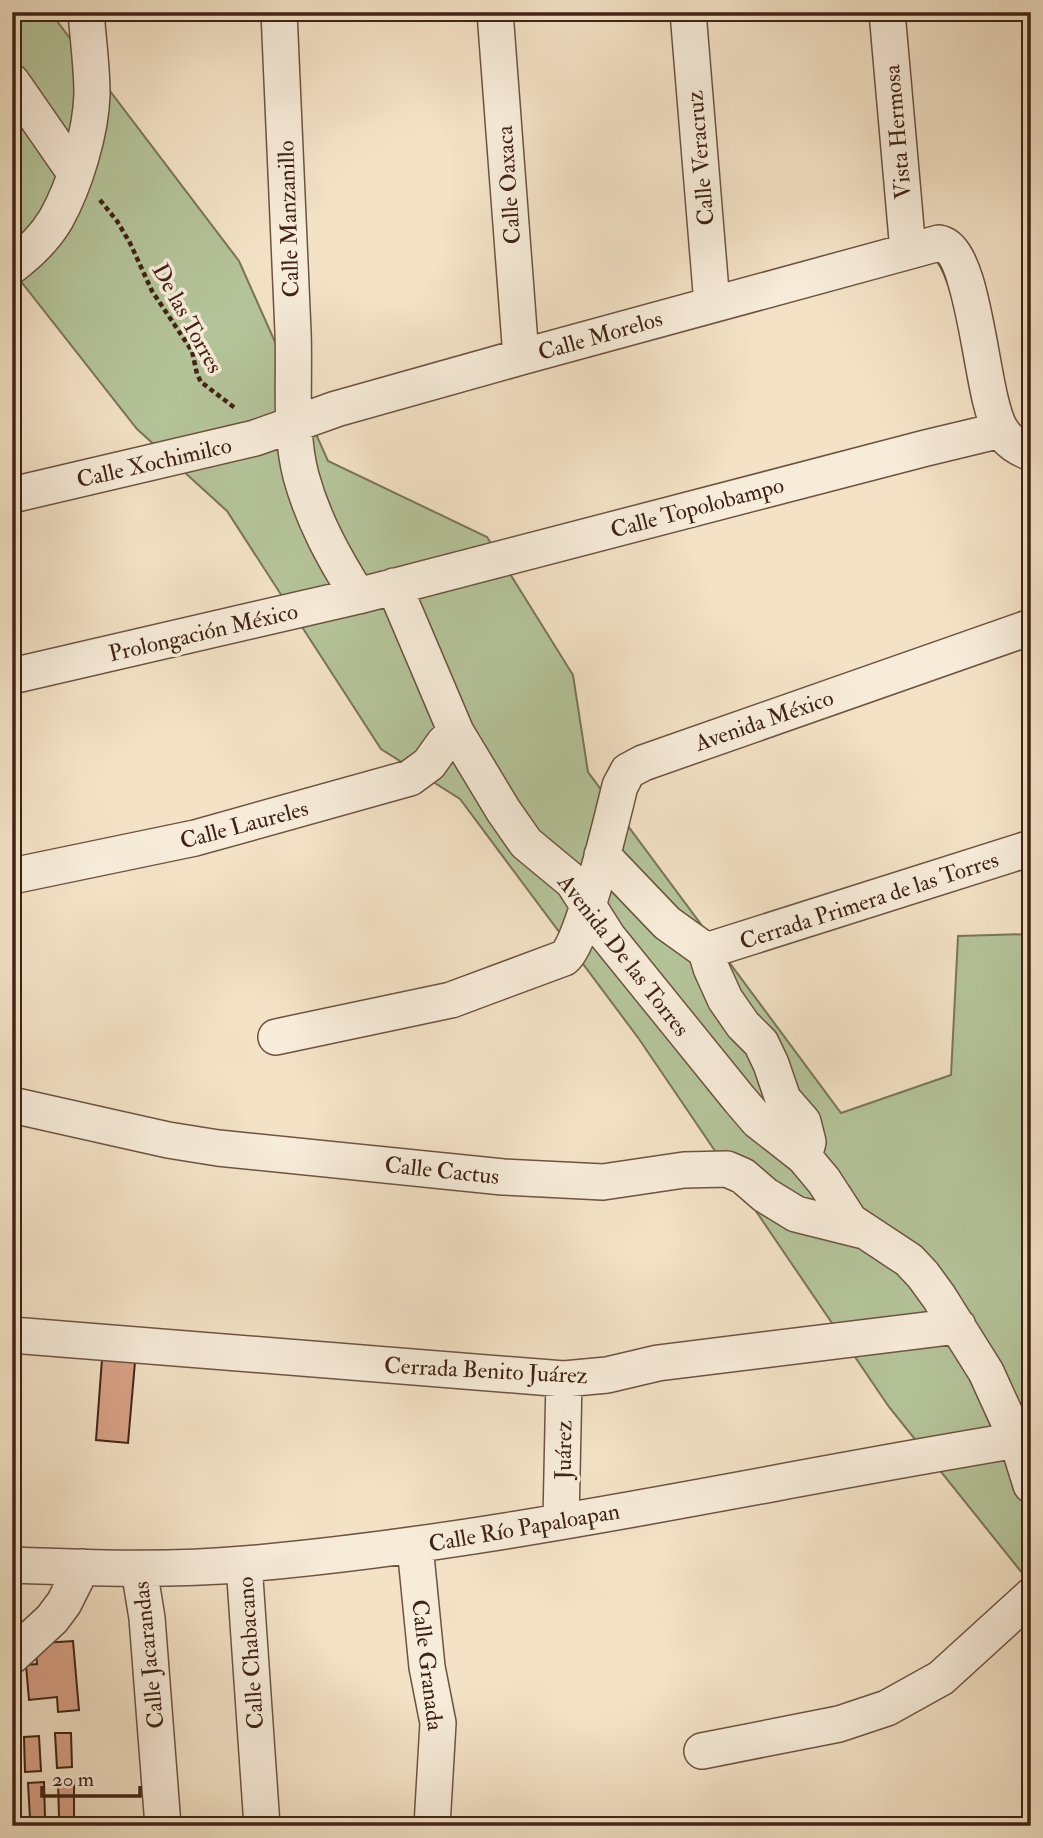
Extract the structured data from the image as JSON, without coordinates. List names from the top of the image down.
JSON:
{
  "streets": {
    "street": [
      "Vista Hermosa",
      "Calle Veracruz",
      "Calle Oaxaca",
      "Calle Manzanillo",
      "Calle Morelos",
      "Calle Xochimilco",
      "Calle Topolobampo",
      "Prolongación México",
      "Avenida México",
      "Calle Laureles",
      "Cerrada Primera de las Torres",
      "Avenida De las Torres",
      "Calle Cactus",
      "Cerrada Benito Juárez",
      "Juárez",
      "Calle Río Papaloapan",
      "Calle Chabacano",
      "Calle Jacarandas",
      "Calle Granada"
    ],
    "path": ["De las Torres"]
  },
  "crossings": [
    ["Vista Hermosa", "Calle Morelos"],
    ["Calle Veracruz", "Calle Morelos"],
    ["Calle Oaxaca", "Calle Morelos"],
    ["Calle Manzanillo", "Calle Morelos"],
    ["Calle Manzanillo", "Calle Xochimilco"],
    ["De las Torres", "Calle Xochimilco"],
    ["Calle Morelos", "Calle Xochimilco"],
    ["Calle Topolobampo", "Prolongación México"],
    ["Calle Topolobampo", "Avenida De las Torres"],
    ["Prolongación México", "Avenida De las Torres"],
    ["Avenida México", "Avenida De las Torres"],
    ["Calle Laureles", "Avenida De las Torres"],
    ["Cerrada Primera de las Torres", "Avenida De las Torres"],
    ["Avenida De las Torres", "Calle Cactus"],
    ["Avenida De las Torres", "Cerrada Benito Juárez"],
    ["Avenida De las Torres", "Calle Río Papaloapan"],
    ["Cerrada Benito Juárez", "Juárez"],
    ["Juárez", "Calle Río Papaloapan"],
    ["Calle Río Papaloapan", "Calle Chabacano"],
    ["Calle Río Papaloapan", "Calle Jacarandas"],
    ["Calle Río Papaloapan", "Calle Granada"]
  ],
  "scale_bar": "20 m"
}
